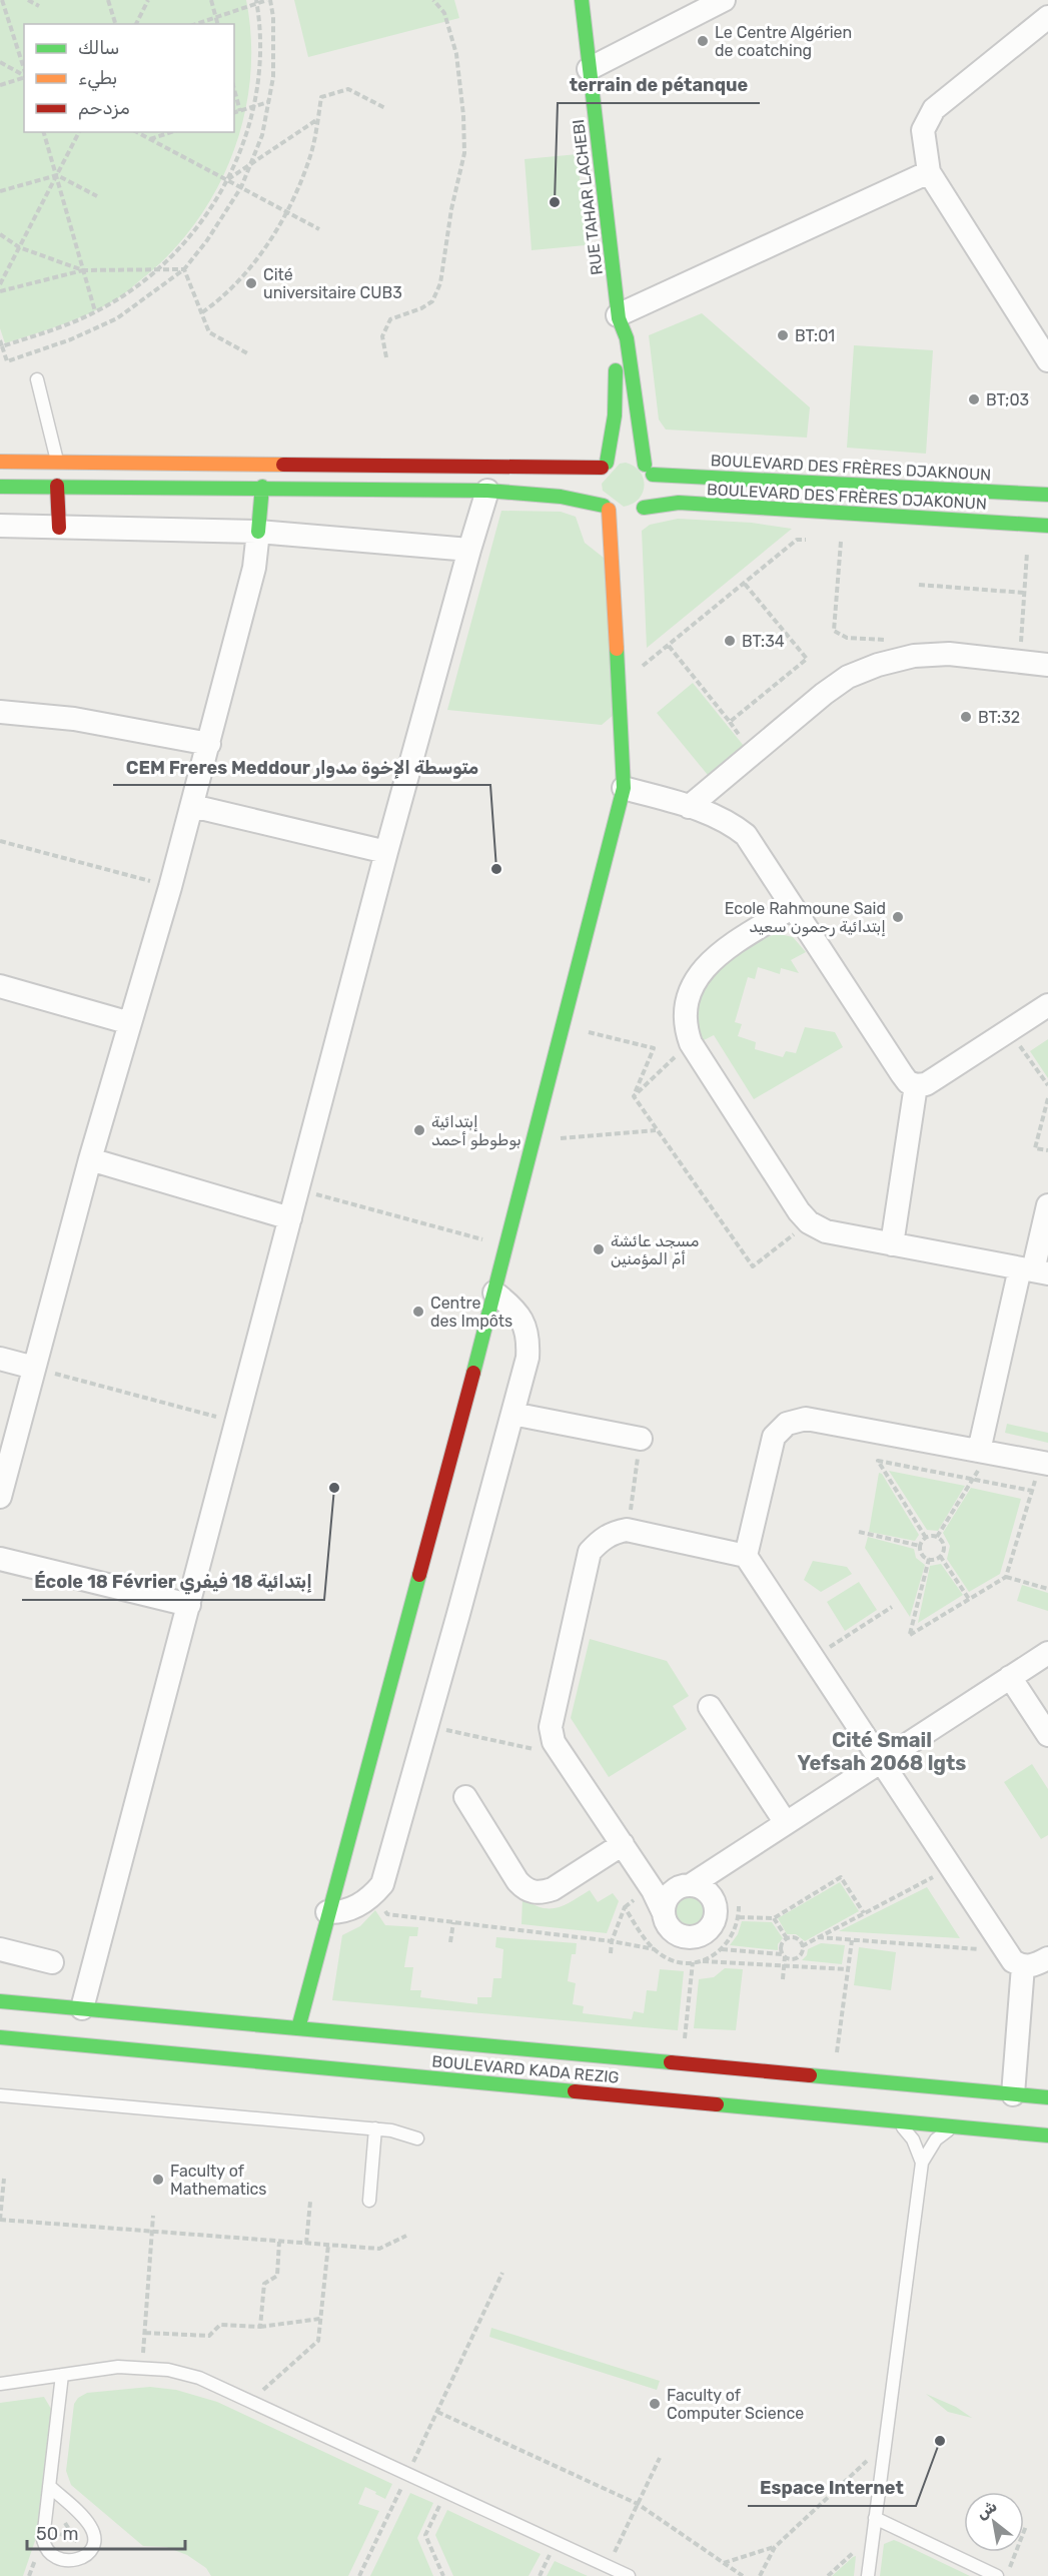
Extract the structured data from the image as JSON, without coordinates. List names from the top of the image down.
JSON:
{
  "streets": {
    "street": [
      "RUE TAHAR LACHEBI",
      "BOULEVARD DES FRÈRES DJAKNOUN",
      "BOULEVARD DES FRÈRES DJAKONUN",
      "BOULEVARD KADA REZIG"
    ]
  },
  "crossings": [
    ["BOULEVARD DES FRÈRES DJAKNOUN", "BOULEVARD DES FRÈRES DJAKONUN"]
  ],
  "districts": ["Cité Smail Yefsah 2068 lgts"],
  "places": [
    "Le Centre Algérien de coatching",
    "terrain de pétanque",
    "Cité universitaire CUB3",
    "BT:01",
    "BT;03",
    "BT:34",
    "BT:32",
    "CEM Freres Meddour متوسطة الإخوة مدوار",
    "Ecole Rahmoune Said إبتدائية رحمون سعيد",
    "إبتدائية بوطوطو أحمد",
    "مسجد عائشة أمّ المؤمنين",
    "Centre des Impôts",
    "École 18 Février إبتدائية 18 فيفري",
    "Faculty of Mathematics",
    "Faculty of Computer Science",
    "Espace Internet"
  ],
  "legend": ["سالك", "بطيء", "مزدحم"],
  "scale_bar": "50 m",
  "north": "top left"
}
